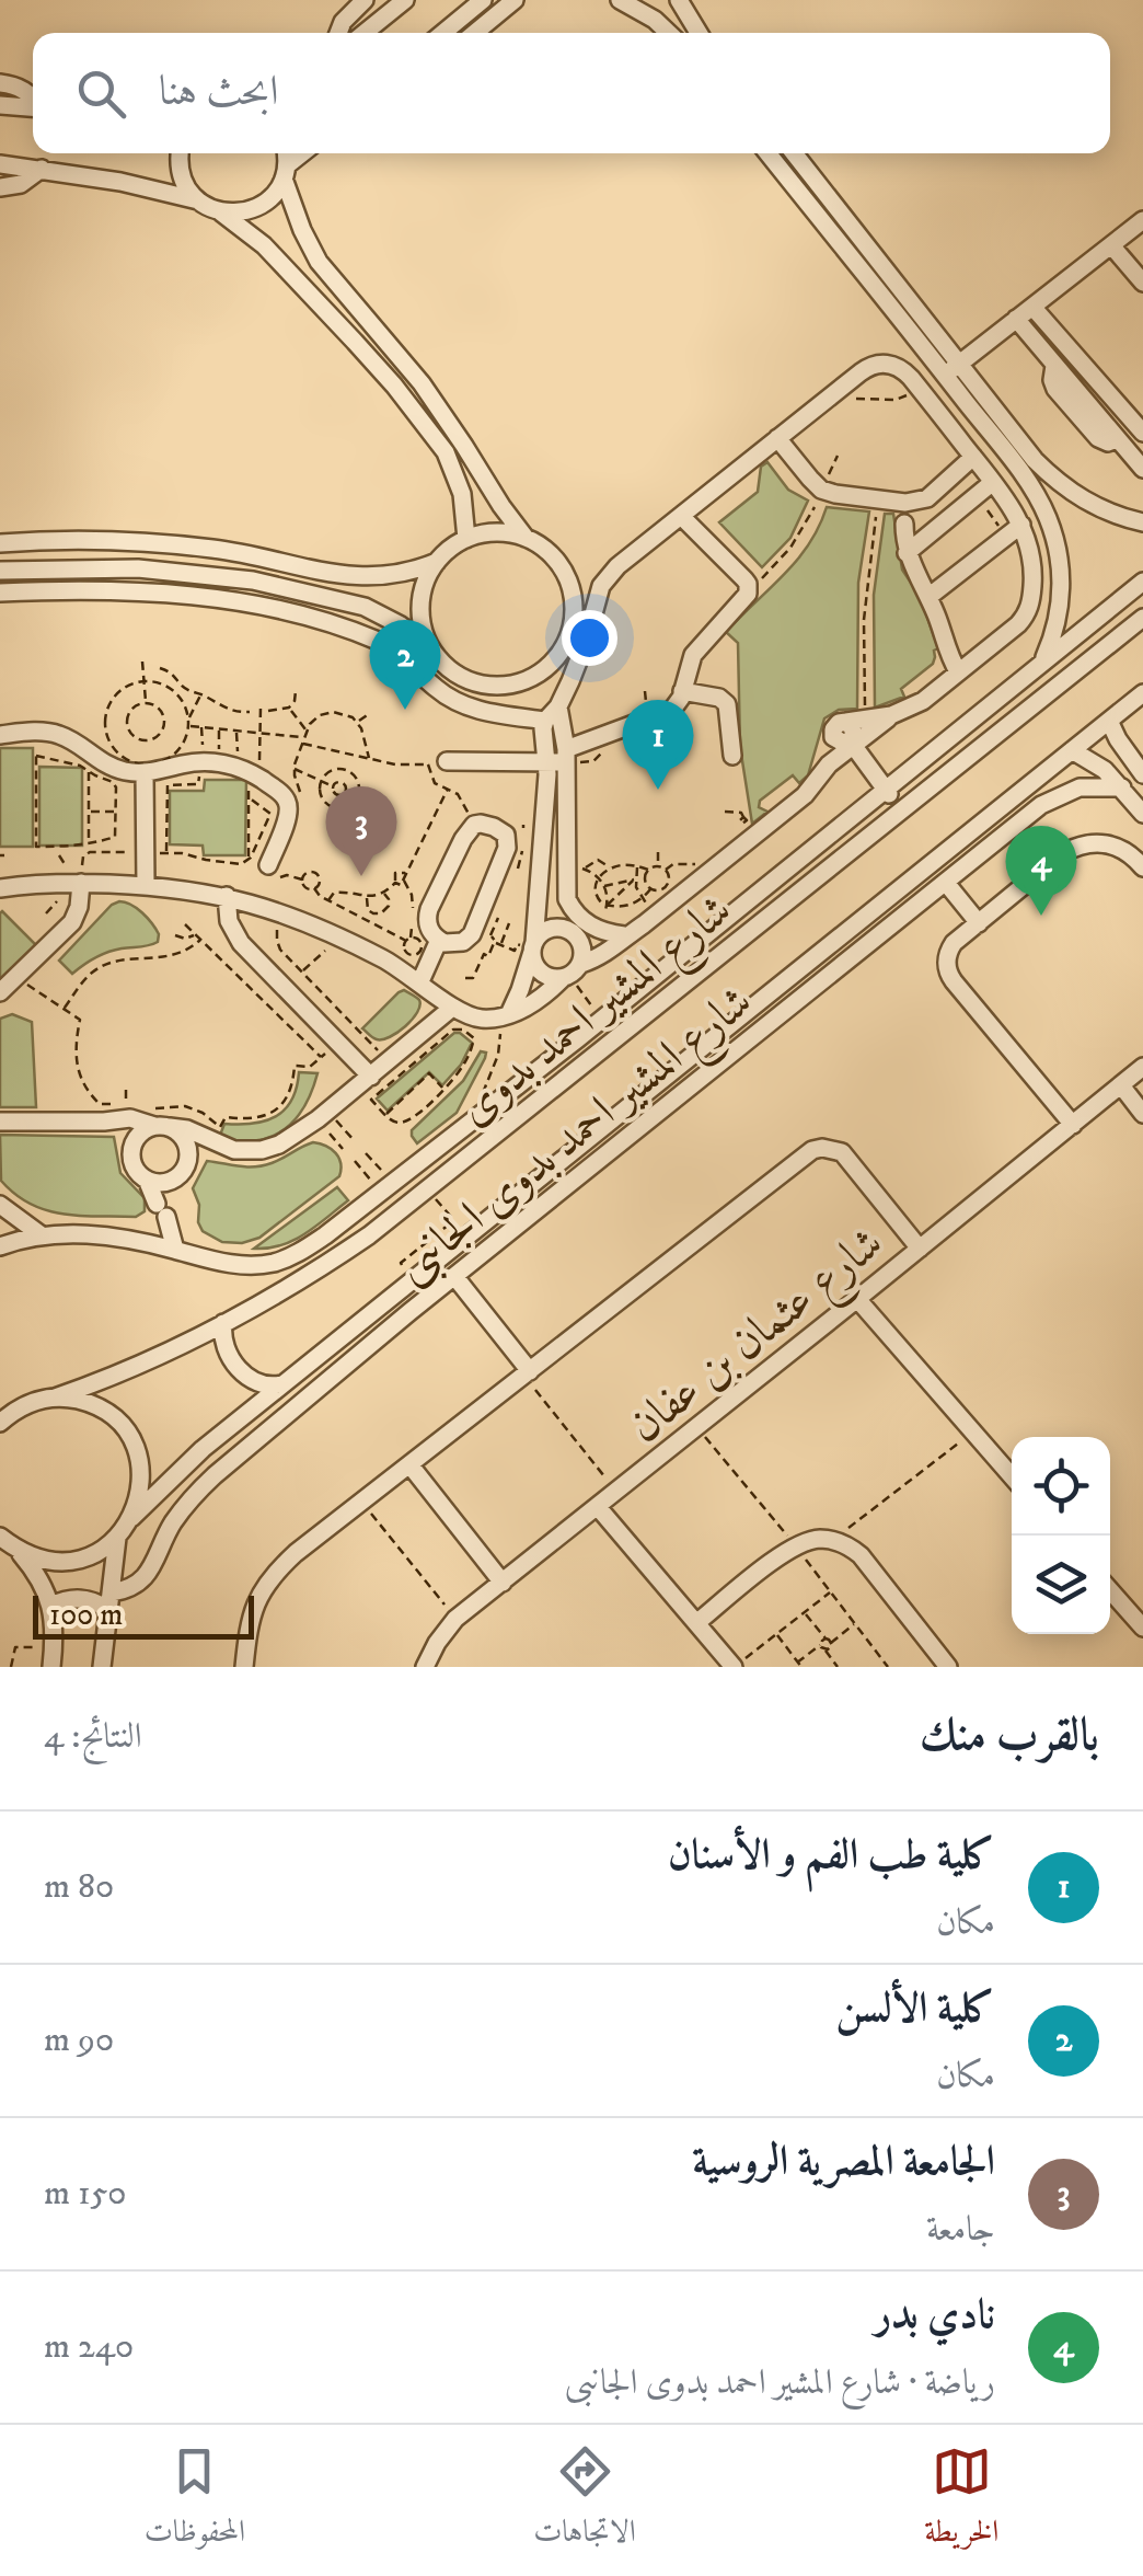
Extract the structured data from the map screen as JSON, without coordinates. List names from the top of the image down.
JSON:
{
  "streets": {
    "street": ["شارع المشير احمد بدوى", "شارع المشير احمد بدوى الجانبى", "شارع عثمان بن عفان"]
  },
  "scale_bar": "100 m",
  "page": {
    "search": "ابحث هنا",
    "pins": [
      "2",
      "1",
      "3",
      "4"
    ],
    "scale": "100 m",
    "heading": ["بالقرب منك", "النتائج: 4"],
    "list": [
      {
        "mark": "1",
        "name": "كلية طب الفم و الأسنان",
        "note": "مكان",
        "value": "80 m"
      },
      {
        "mark": "2",
        "name": "كلية الألسن",
        "note": "مكان",
        "value": "90 m"
      },
      {
        "mark": "3",
        "name": "الجامعة المصرية الروسية",
        "note": "جامعة",
        "value": "150 m"
      },
      {
        "mark": "4",
        "name": "نادي بدر",
        "note": "رياضة · شارع المشير احمد بدوى الجانبى",
        "value": "240 m"
      }
    ],
    "nav": ["الخريطة", "الاتجاهات", "المحفوظات"]
  }
}
